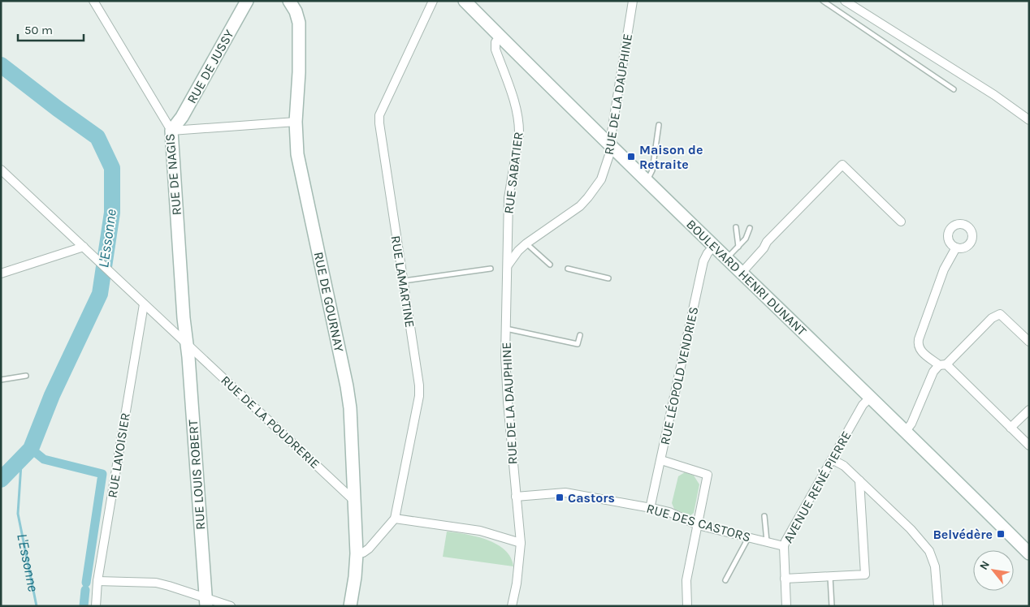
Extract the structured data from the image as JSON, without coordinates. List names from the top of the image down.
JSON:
{
  "streets": {
    "street": [
      "RUE DE JUSSY",
      "RUE DE LA DAUPHINE",
      "RUE SABATIER",
      "RUE DE NAGIS",
      "BOULEVARD HENRI DUNANT",
      "RUE LAMARTINE",
      "RUE DE GOURNAY",
      "RUE LÉOPOLD VENDRIES",
      "RUE DE LA POUDRERIE",
      "RUE LAVOISIER",
      "RUE LOUIS ROBERT",
      "AVENUE RENÉ PIERRE",
      "RUE DES CASTORS"
    ]
  },
  "crossings": [
    ["RUE DE JUSSY", "RUE DE NAGIS"],
    ["RUE DE LA DAUPHINE", "RUE SABATIER"],
    ["RUE DE LA DAUPHINE", "BOULEVARD HENRI DUNANT"],
    ["RUE DE LA DAUPHINE", "RUE DES CASTORS"],
    ["RUE SABATIER", "BOULEVARD HENRI DUNANT"],
    ["RUE DE NAGIS", "RUE DE LA POUDRERIE"],
    ["RUE DE NAGIS", "RUE LOUIS ROBERT"],
    ["BOULEVARD HENRI DUNANT", "RUE LÉOPOLD VENDRIES"],
    ["BOULEVARD HENRI DUNANT", "AVENUE RENÉ PIERRE"],
    ["RUE LAMARTINE", "RUE DE GOURNAY"],
    ["RUE DE GOURNAY", "RUE DE LA POUDRERIE"],
    ["RUE LÉOPOLD VENDRIES", "RUE DES CASTORS"],
    ["RUE DE LA POUDRERIE", "RUE LAVOISIER"],
    ["RUE DE LA POUDRERIE", "RUE LOUIS ROBERT"],
    ["AVENUE RENÉ PIERRE", "RUE DES CASTORS"]
  ],
  "water": ["L'Essonne"],
  "places": {
    "transit": ["Maison de Retraite", "Castors", "Belvédère"]
  },
  "scale_bar": "50 m",
  "north": "top left"
}
